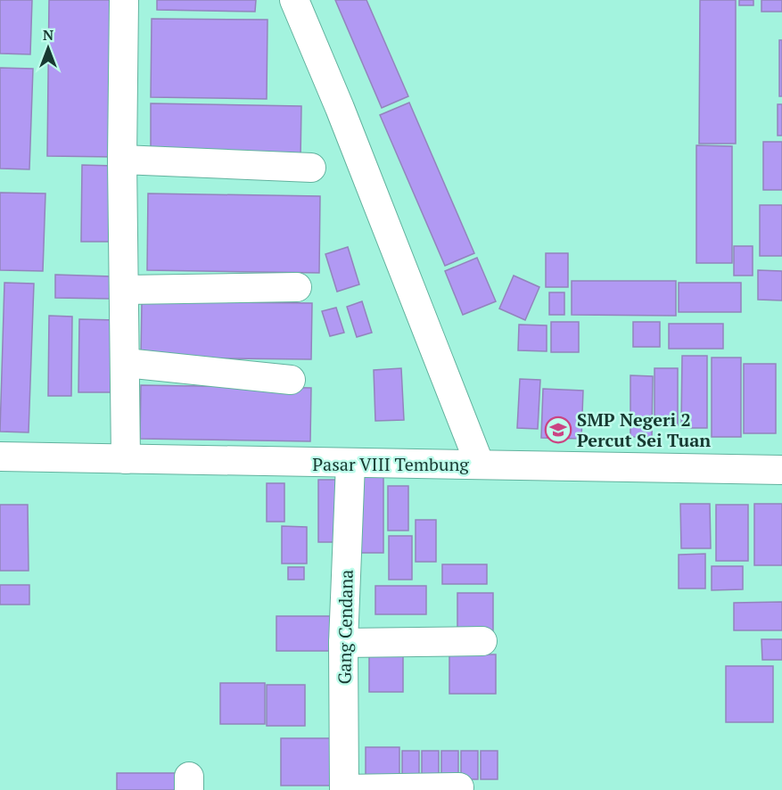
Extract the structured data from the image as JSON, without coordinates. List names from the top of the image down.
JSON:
{
  "streets": {
    "street": ["Pasar VIII Tembung", "Gang Cendana"]
  },
  "crossings": [
    ["Pasar VIII Tembung", "Gang Cendana"]
  ],
  "places": {
    "school or university": ["SMP Negeri 2 Percut Sei Tuan"]
  },
  "north": "top"
}
